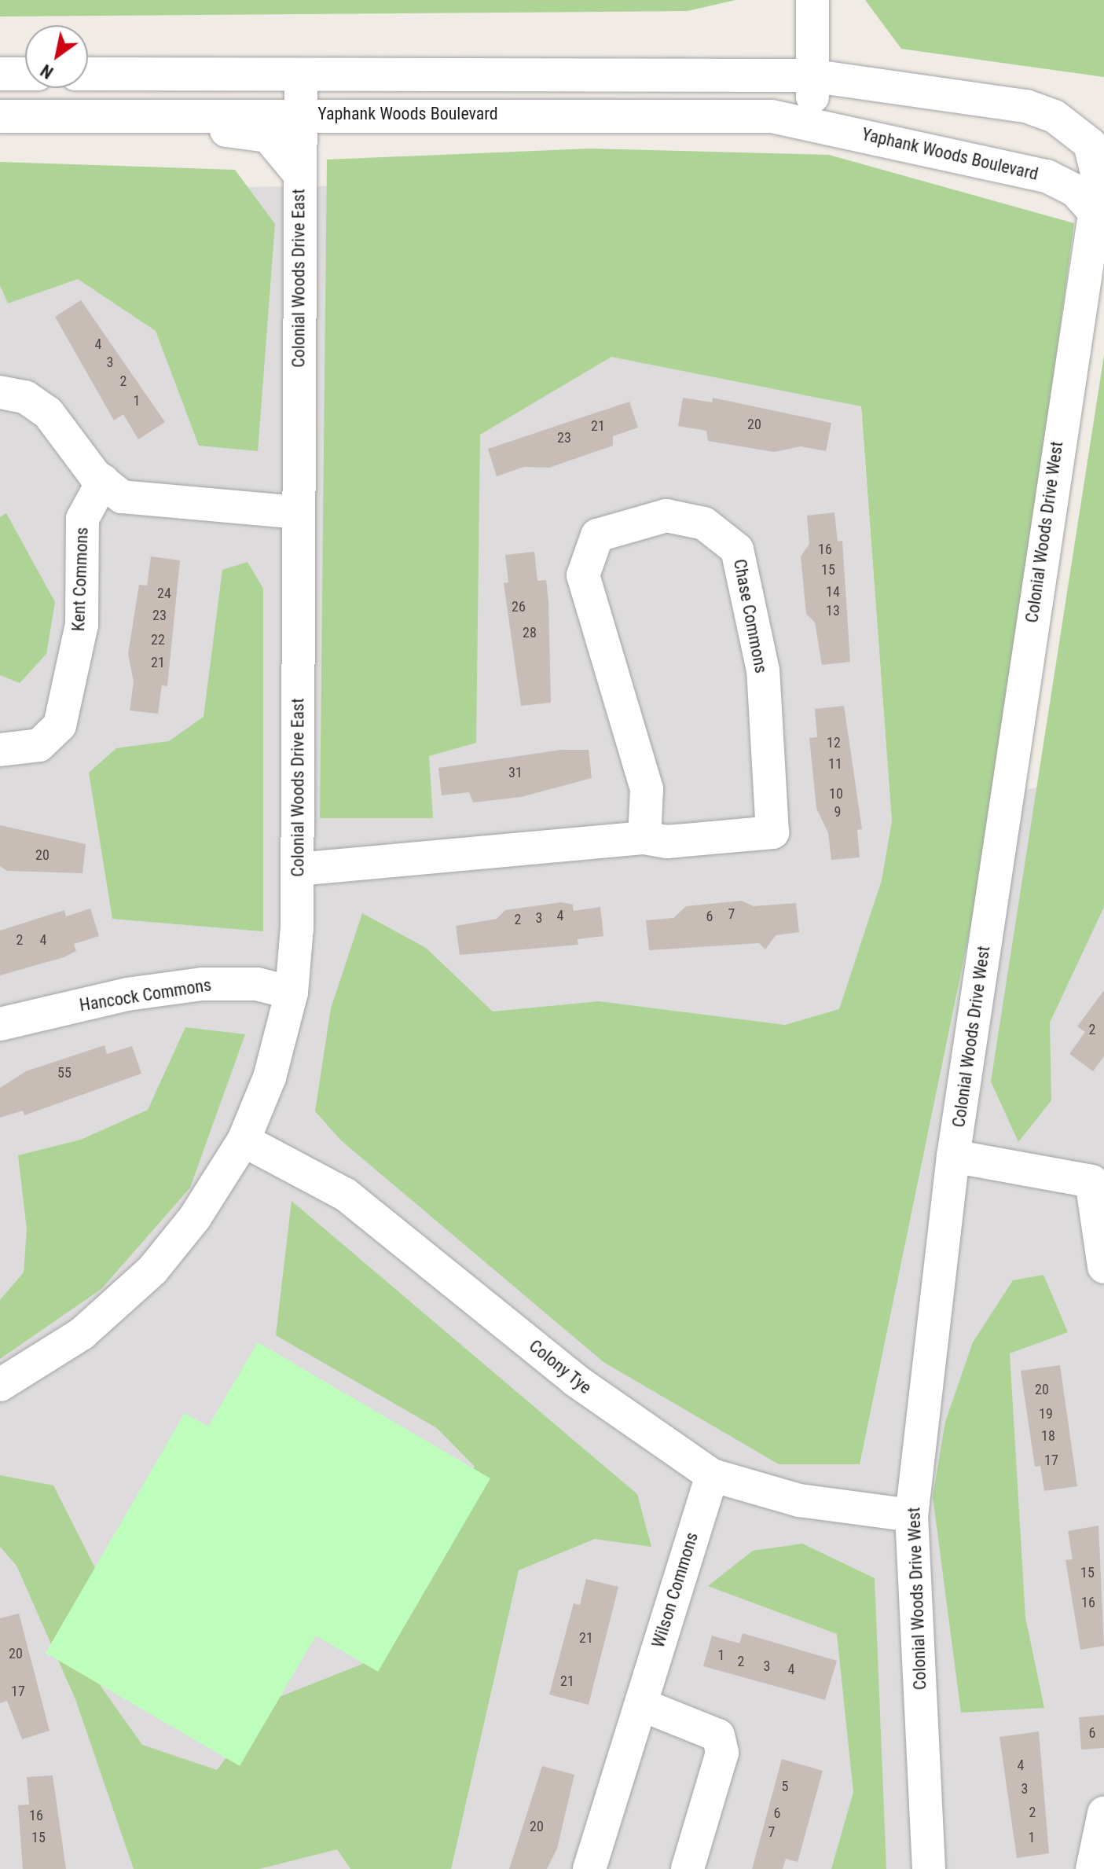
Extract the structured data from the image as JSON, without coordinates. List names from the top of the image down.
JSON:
{
  "streets": {
    "street": [
      "Yaphank Woods Boulevard",
      "Colonial Woods Drive East",
      "Colonial Woods Drive West",
      "Kent Commons",
      "Chase Commons",
      "Hancock Commons",
      "Colony Tye",
      "Wilson Commons"
    ]
  },
  "crossings": [
    ["Yaphank Woods Boulevard", "Colonial Woods Drive East"],
    ["Yaphank Woods Boulevard", "Colonial Woods Drive West"],
    ["Colonial Woods Drive East", "Chase Commons"],
    ["Colonial Woods Drive East", "Hancock Commons"],
    ["Colonial Woods Drive East", "Colony Tye"],
    ["Colonial Woods Drive West", "Colony Tye"],
    ["Colony Tye", "Wilson Commons"]
  ],
  "house_numbers": [
    "4",
    "3",
    "2",
    "1",
    "20",
    "21",
    "23",
    "16",
    "15",
    "14",
    "24",
    "26",
    "13",
    "23",
    "28",
    "22",
    "21",
    "12",
    "11",
    "31",
    "10",
    "9",
    "20",
    "7",
    "4",
    "6",
    "3",
    "2",
    "2",
    "4",
    "2",
    "55",
    "20",
    "19",
    "18",
    "17",
    "15",
    "16",
    "21",
    "20",
    "1",
    "2",
    "3",
    "4",
    "21",
    "17",
    "6",
    "4",
    "5",
    "3",
    "2",
    "6",
    "16",
    "20",
    "7",
    "15",
    "1"
  ],
  "north": "bottom left"
}
